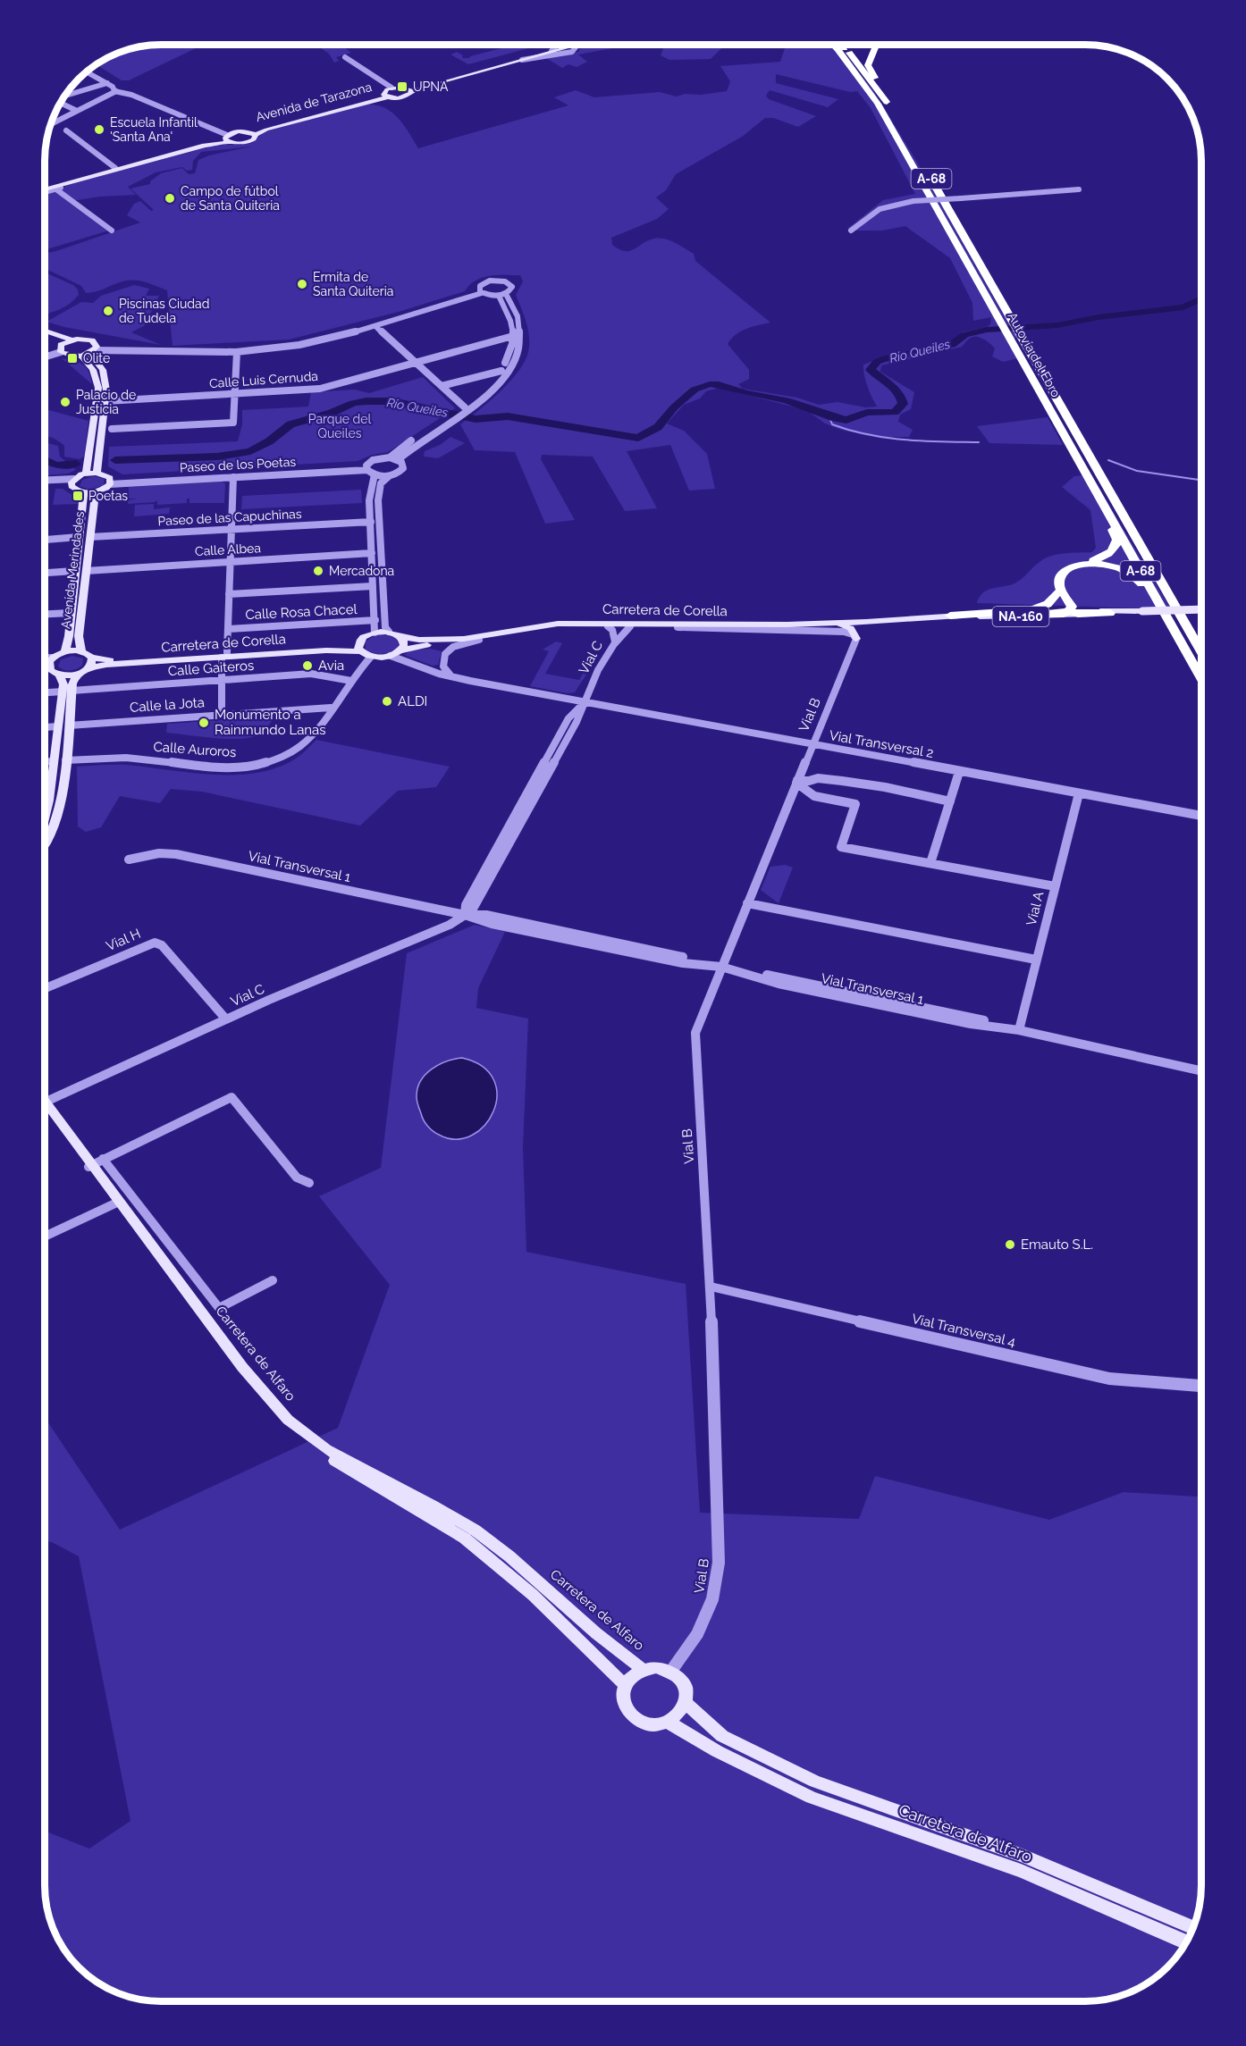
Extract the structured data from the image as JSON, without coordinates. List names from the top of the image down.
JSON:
{
  "streets": {
    "highway": ["A-68", "Autovía del Ebro"],
    "main road": [
      "Avenida de Tarazona",
      "Avenida Merindades",
      "Carretera de Corella",
      "NA-160",
      "Carretera de Alfaro"
    ],
    "street": [
      "Calle Luis Cernuda",
      "Paseo de los Poetas",
      "Paseo de las Capuchinas",
      "Calle Albea",
      "Calle Rosa Chacel",
      "Vial C",
      "Calle Gaiteros",
      "Calle la Jota",
      "Vial B",
      "Vial Transversal 2",
      "Calle Auroros",
      "Vial Transversal 1",
      "Vial A",
      "Vial H",
      "Vial Transversal 4"
    ]
  },
  "crossings": [
    ["Paseo de las Capuchinas", "Avenida Merindades"],
    ["Calle Albea", "Avenida Merindades"],
    ["Carretera de Corella", "NA-160"],
    ["Carretera de Corella", "Vial C"],
    ["Carretera de Corella", "Vial B"],
    ["Carretera de Corella", "Vial Transversal 2"],
    ["Vial C", "Vial Transversal 2"],
    ["Vial C", "Vial Transversal 1"],
    ["Vial C", "Vial H"],
    ["Calle Gaiteros", "Calle Auroros"],
    ["Calle la Jota", "Calle Auroros"],
    ["Vial B", "Vial Transversal 2"],
    ["Vial B", "Vial Transversal 1"],
    ["Vial B", "Vial Transversal 4"],
    ["Vial B", "Carretera de Alfaro"],
    ["Vial Transversal 2", "Vial A"],
    ["Vial Transversal 1", "Vial A"]
  ],
  "water": ["Río Queiles"],
  "parks": ["Parque del Queiles"],
  "places": {
    "transit": ["UPNA", "Olite", "Poetas"],
    "other": [
      "Escuela Infantil 'Santa Ana'",
      "Campo de fútbol de Santa Quiteria",
      "Ermita de Santa Quiteria",
      "Piscinas Ciudad de Tudela",
      "Palacio de Justicia",
      "Mercadona",
      "Avia",
      "ALDI",
      "Monumento a Rainmundo Lanas",
      "Emauto S.L."
    ]
  }
}
